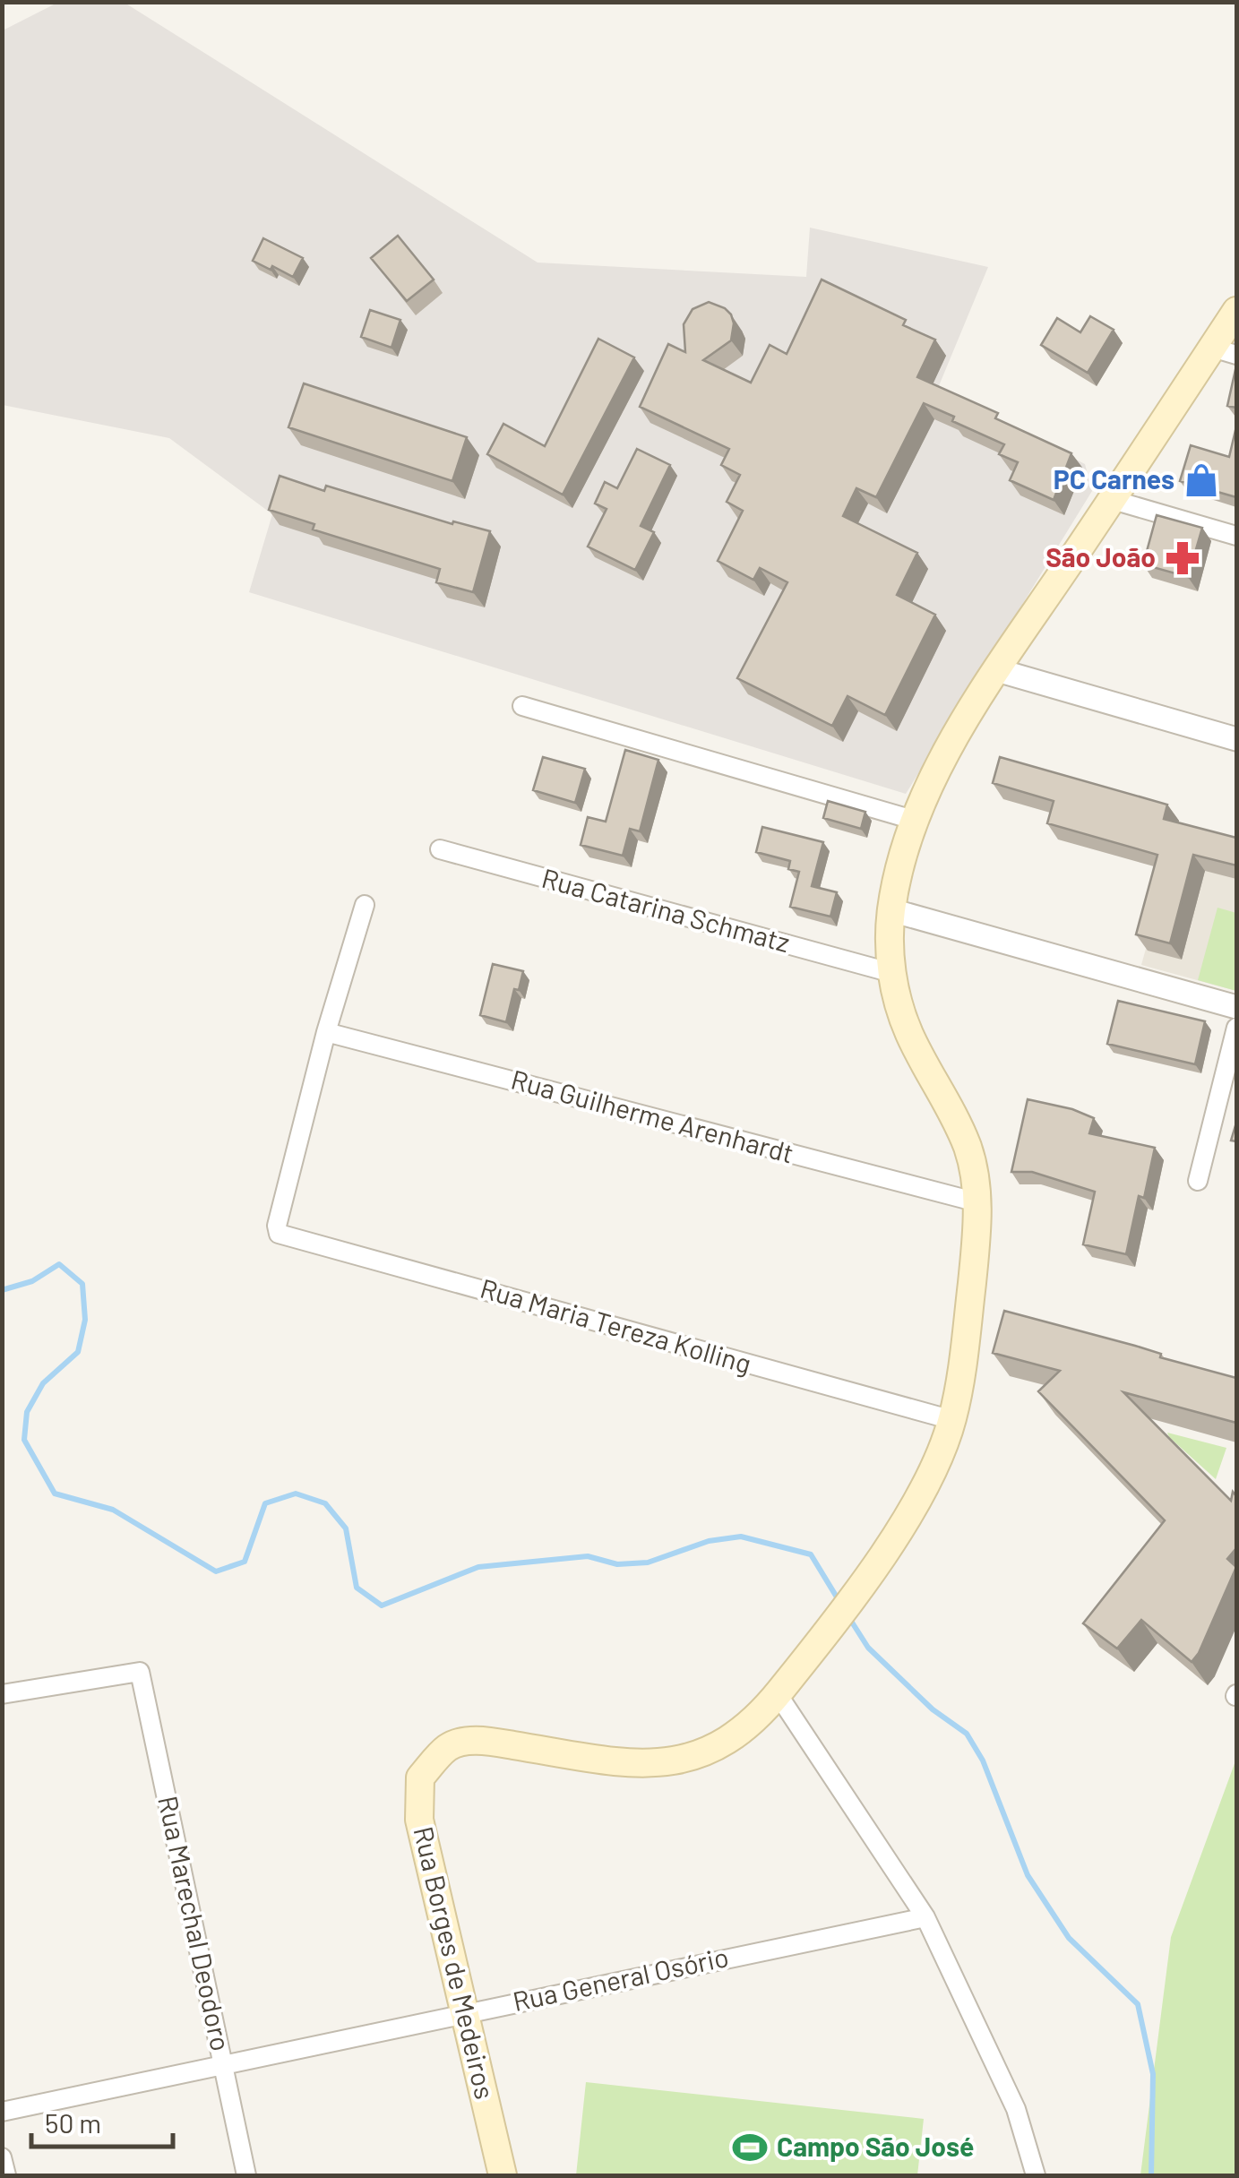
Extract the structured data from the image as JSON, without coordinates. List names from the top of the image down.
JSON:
{
  "streets": {
    "main road": ["Rua Borges de Medeiros"],
    "street": [
      "Rua Catarina Schmatz",
      "Rua Guilherme Arenhardt",
      "Rua Maria Tereza Kolling",
      "Rua Marechal Deodoro",
      "Rua General Osório"
    ]
  },
  "crossings": [
    ["Rua Catarina Schmatz", "Rua Borges de Medeiros"],
    ["Rua Guilherme Arenhardt", "Rua Maria Tereza Kolling"],
    ["Rua Guilherme Arenhardt", "Rua Borges de Medeiros"],
    ["Rua Maria Tereza Kolling", "Rua Borges de Medeiros"],
    ["Rua Marechal Deodoro", "Rua General Osório"],
    ["Rua Borges de Medeiros", "Rua General Osório"]
  ],
  "places": {
    "shop": ["PC Carnes"],
    "pharmacy": ["São João"],
    "sports": ["Campo São José"]
  },
  "scale_bar": "50 m"
}
